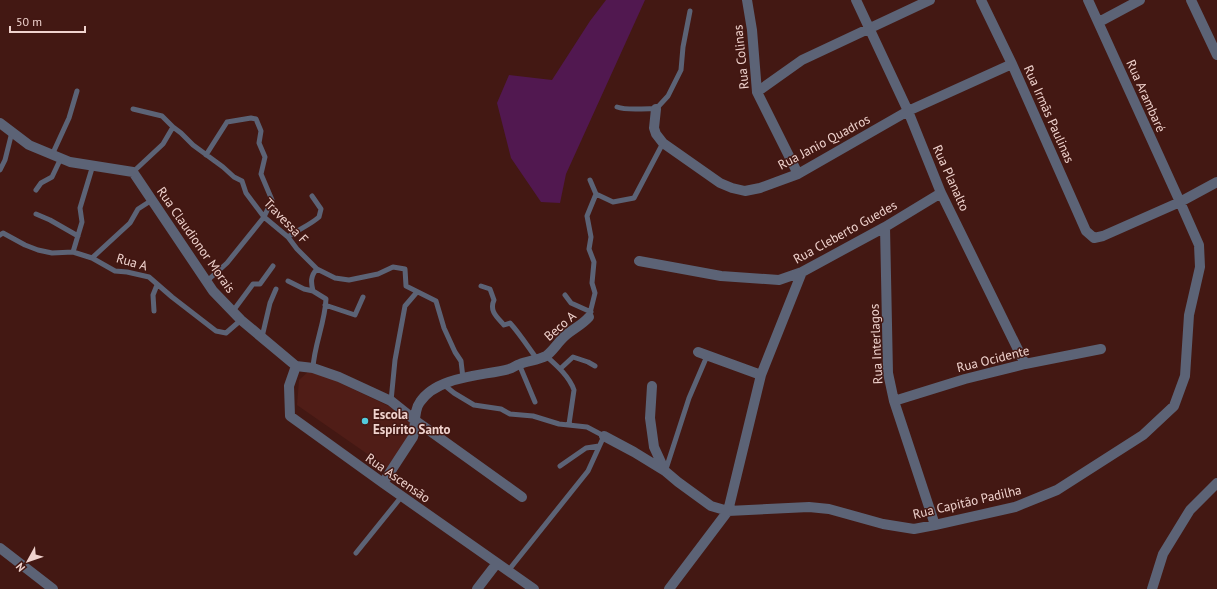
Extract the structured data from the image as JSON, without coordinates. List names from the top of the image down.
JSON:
{
  "streets": {
    "street": [
      "Rua Colinas",
      "Rua Arambaré",
      "Rua Irmãs Paulinas",
      "Rua Janio Quadros",
      "Rua Planalto",
      "Rua Cleberto Guedes",
      "Rua Claudionor Morais",
      "Beco A",
      "Rua Interlagos",
      "Rua Ocidente",
      "Rua Ascensão",
      "Rua Capitão Padilha"
    ],
    "lane": ["Travessa F", "Rua A"]
  },
  "crossings": [
    ["Rua Colinas", "Rua Janio Quadros"],
    ["Rua Arambaré", "Rua Irmãs Paulinas"],
    ["Rua Arambaré", "Rua Capitão Padilha"],
    ["Rua Irmãs Paulinas", "Rua Janio Quadros"],
    ["Rua Irmãs Paulinas", "Rua Capitão Padilha"],
    ["Rua Janio Quadros", "Rua Planalto"],
    ["Rua Planalto", "Rua Cleberto Guedes"],
    ["Rua Planalto", "Rua Ocidente"],
    ["Rua Cleberto Guedes", "Rua Interlagos"],
    ["Rua Claudionor Morais", "Rua A"],
    ["Rua Claudionor Morais", "Rua Ascensão"],
    ["Rua Interlagos", "Rua Ocidente"],
    ["Rua Interlagos", "Rua Capitão Padilha"]
  ],
  "places": ["Escola Espírito Santo"],
  "scale_bar": "50 m",
  "north": "bottom left"
}
